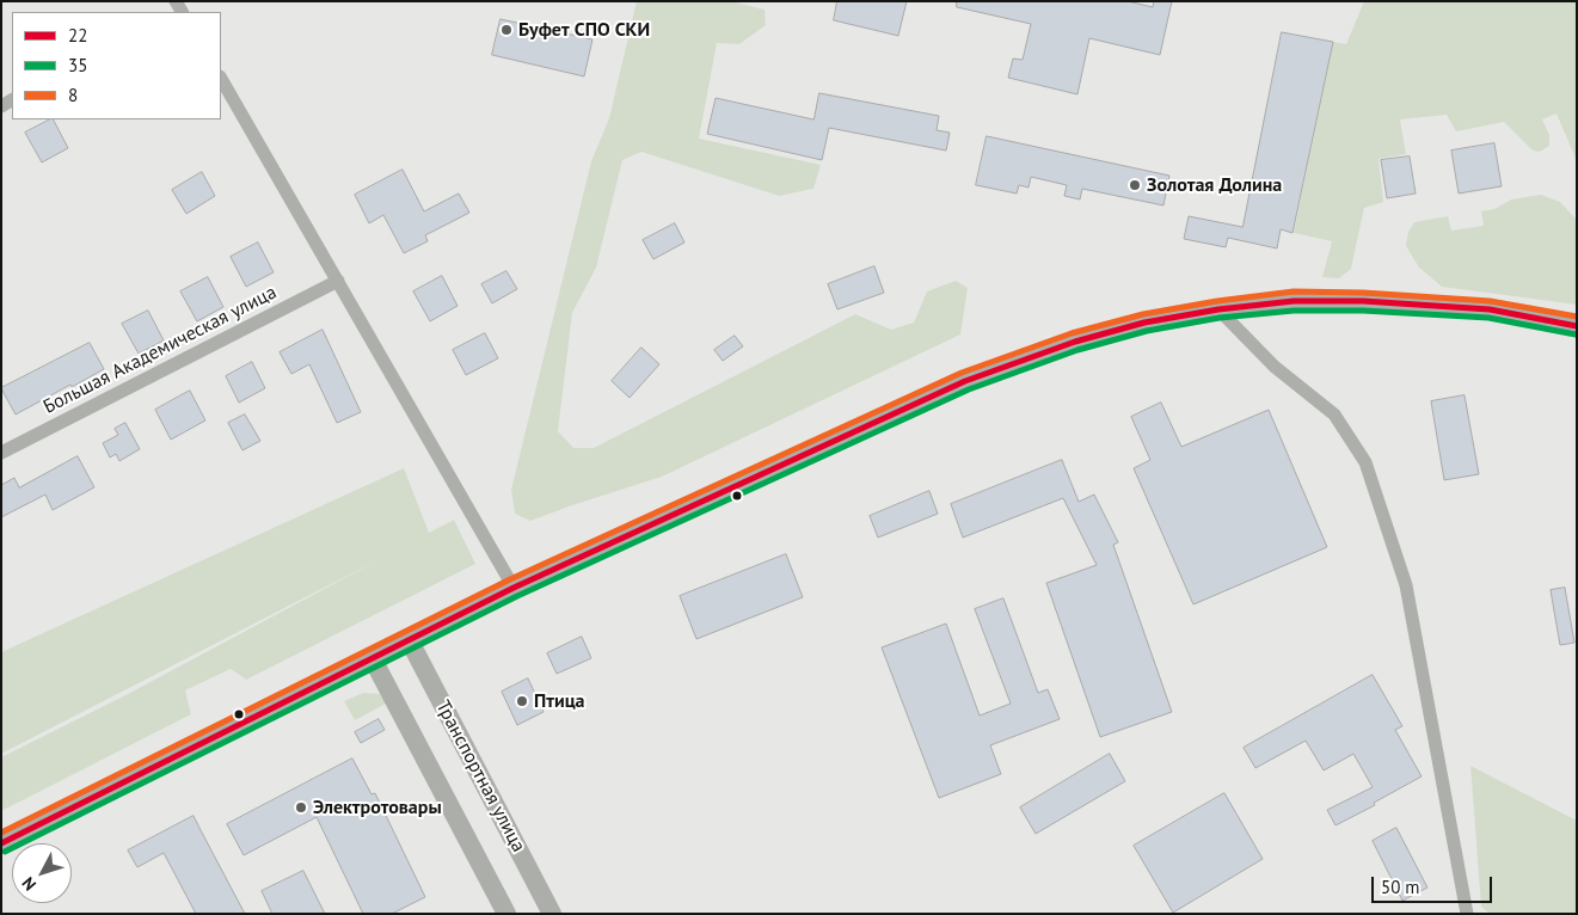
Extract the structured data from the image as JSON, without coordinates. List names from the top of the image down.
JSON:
{
  "streets": {
    "main road": ["Транспортная улица"],
    "street": ["Большая Академическая улица"]
  },
  "places": [
    "Буфет СПО СКИ",
    "Золотая Долина",
    "Птица",
    "Электротовары"
  ],
  "lines": ["transit line 8", "transit line 22", "transit line 35"],
  "legend": ["22", "35", "8"],
  "scale_bar": "50 m",
  "north": "bottom left"
}
